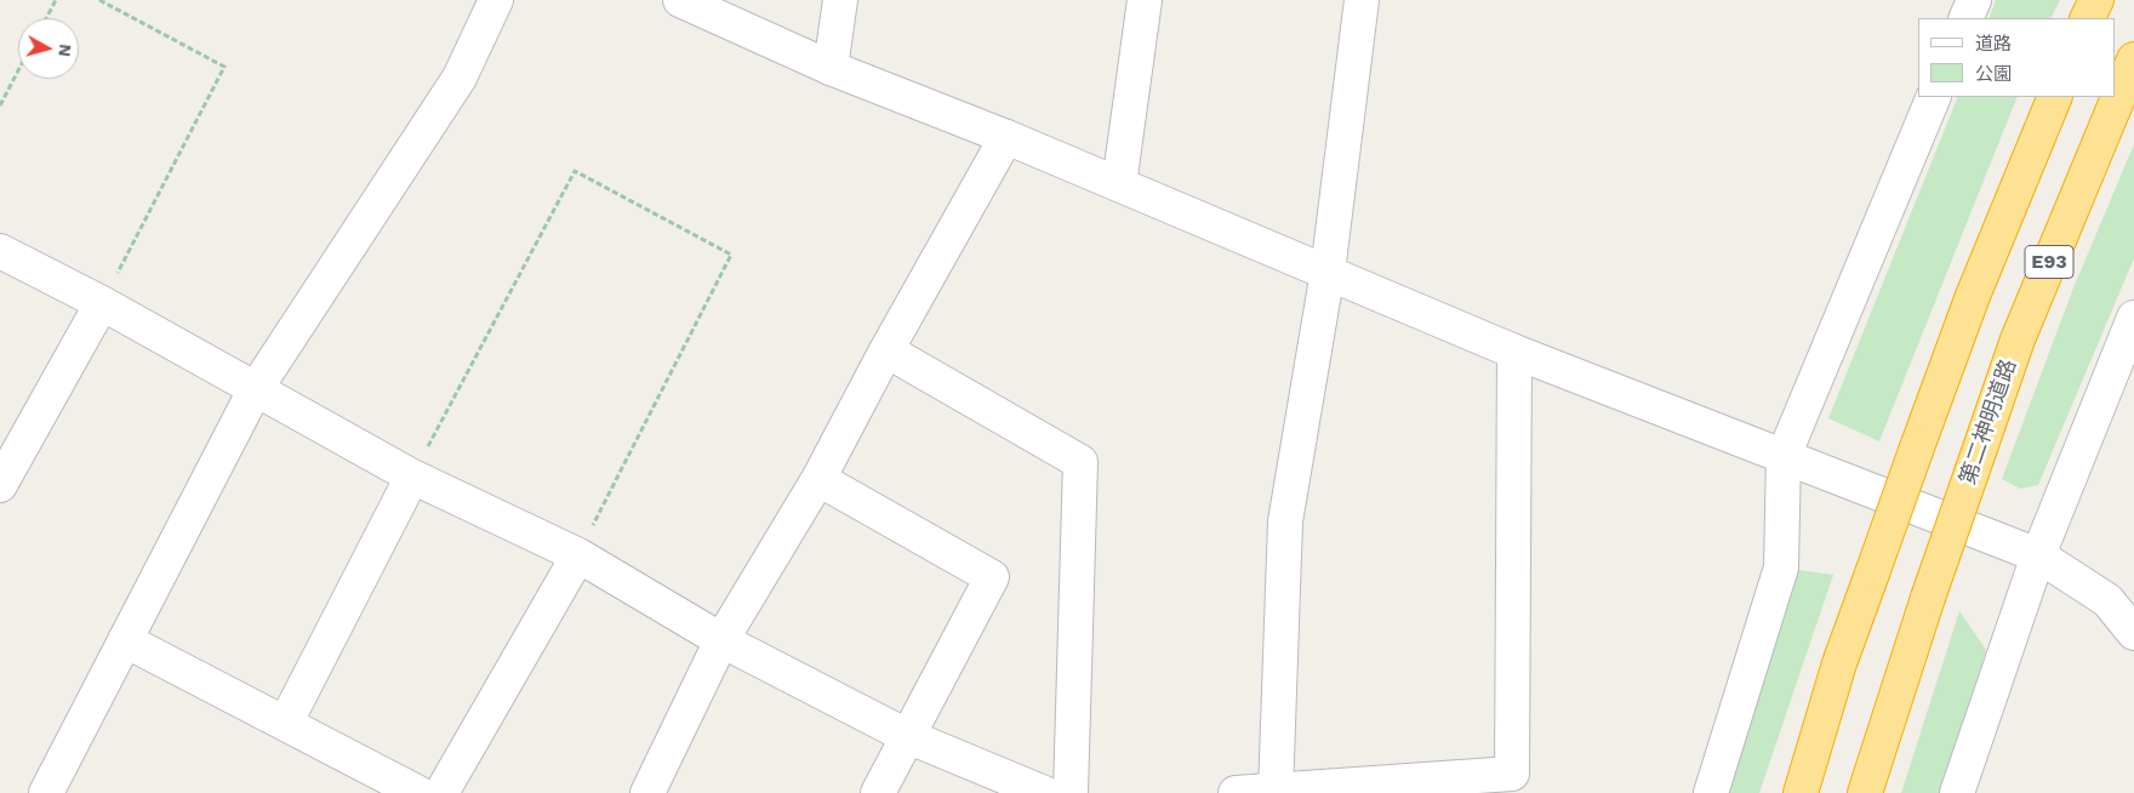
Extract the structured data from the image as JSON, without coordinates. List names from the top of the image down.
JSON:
{
  "streets": {
    "highway": ["E93", "第二神明道路"]
  },
  "legend": ["道路", "公園"],
  "north": "right"
}
